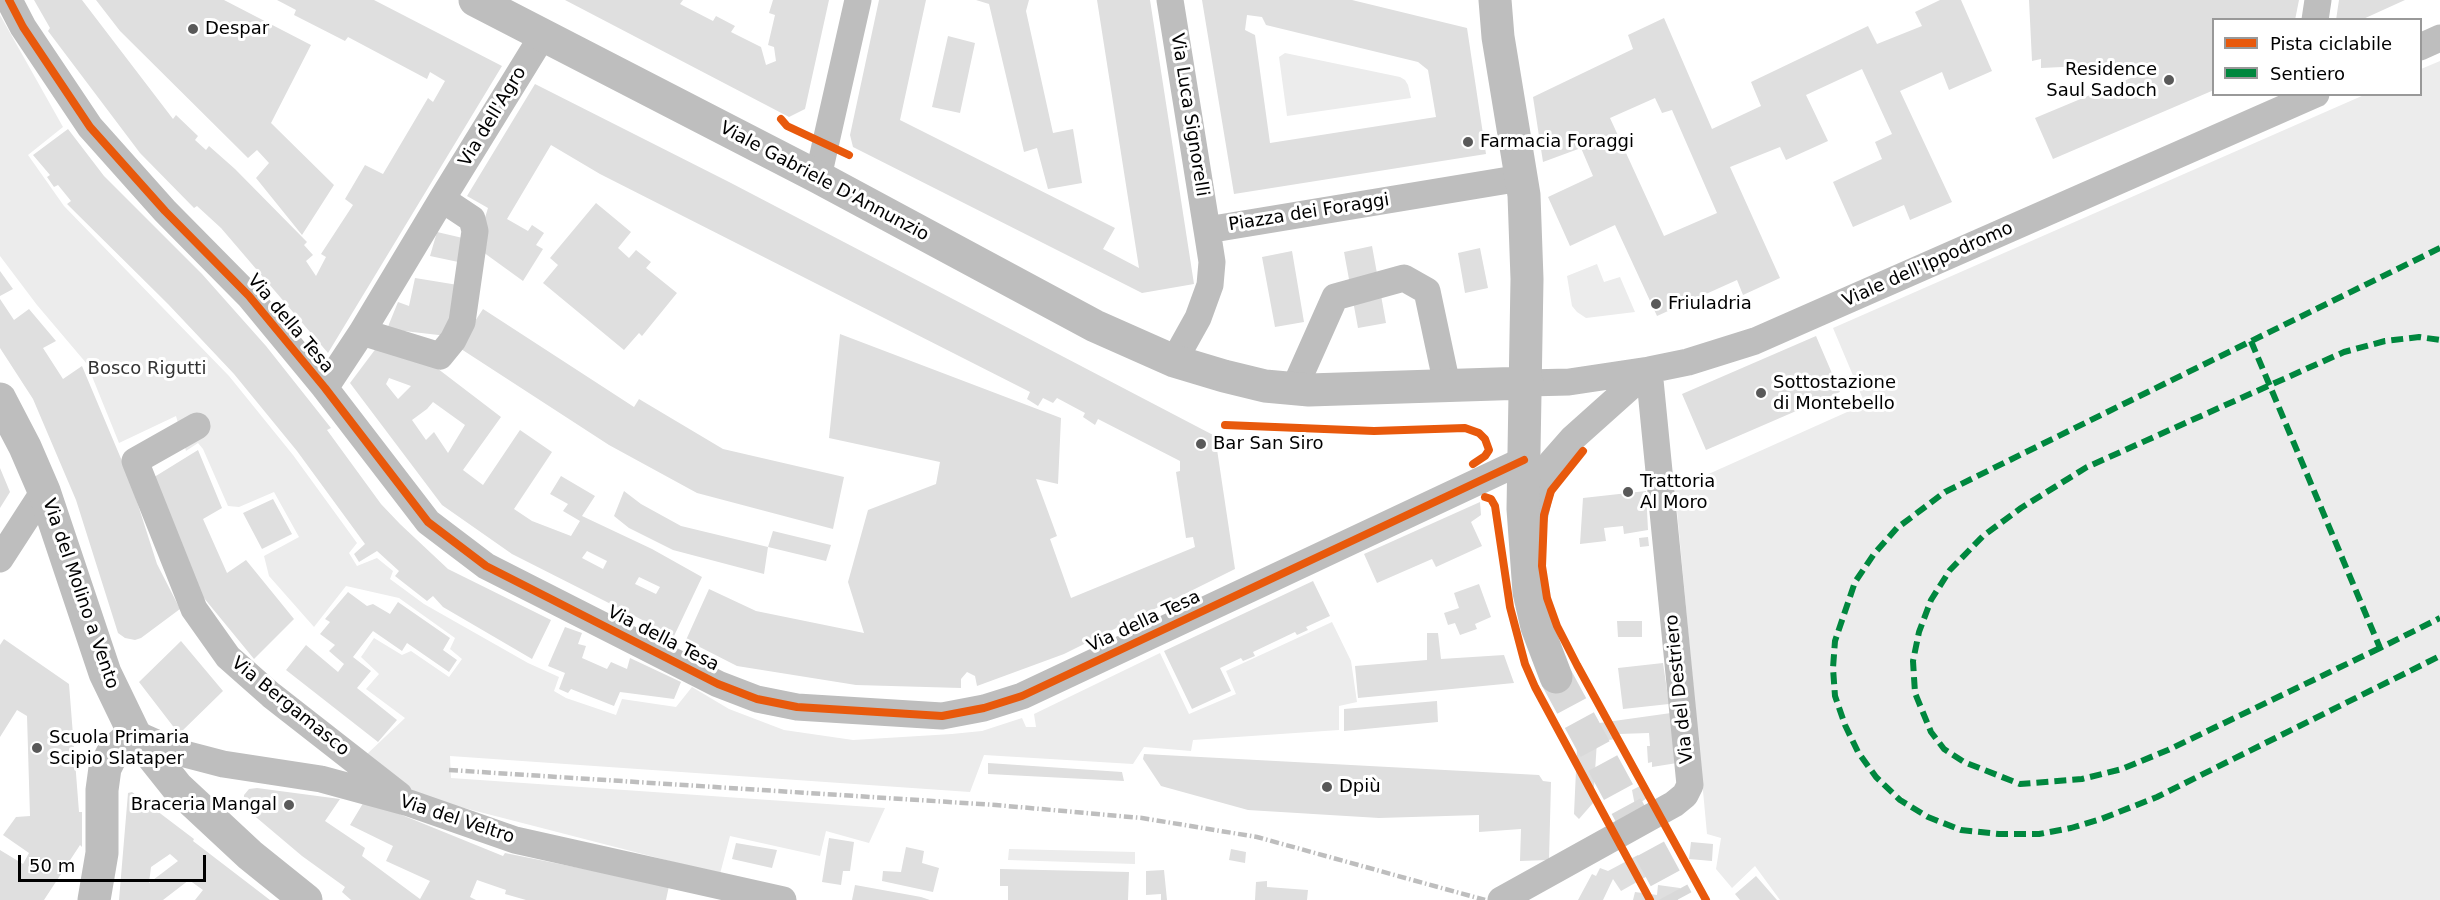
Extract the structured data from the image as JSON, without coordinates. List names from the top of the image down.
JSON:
{
  "streets": {
    "main road": ["Viale Gabriele D'Annunzio", "Via del Molino a Vento"],
    "street": [
      "Via Luca Signorelli",
      "Via dell'Agro",
      "Piazza dei Foraggi",
      "Viale dell'Ippodromo",
      "Via della Tesa",
      "Via del Destriero",
      "Via Bergamasco",
      "Via del Veltro"
    ]
  },
  "crossings": [
    ["Via Luca Signorelli", "Piazza dei Foraggi"],
    ["Via dell'Agro", "Viale Gabriele D'Annunzio"],
    ["Via dell'Agro", "Via della Tesa"],
    ["Viale Gabriele D'Annunzio", "Piazza dei Foraggi"],
    ["Viale dell'Ippodromo", "Via del Destriero"],
    ["Via del Molino a Vento", "Via del Veltro"],
    ["Via Bergamasco", "Via del Veltro"]
  ],
  "parks": ["Bosco Rigutti"],
  "places": [
    "Despar",
    "Residence Saul Sadoch",
    "Farmacia Foraggi",
    "Friuladria",
    "Sottostazione di Montebello",
    "Bar San Siro",
    "Trattoria Al Moro",
    "Scuola Primaria Scipio Slataper",
    "Dpiù",
    "Braceria Mangal"
  ],
  "legend": ["Pista ciclabile", "Sentiero"],
  "scale_bar": "50 m"
}
